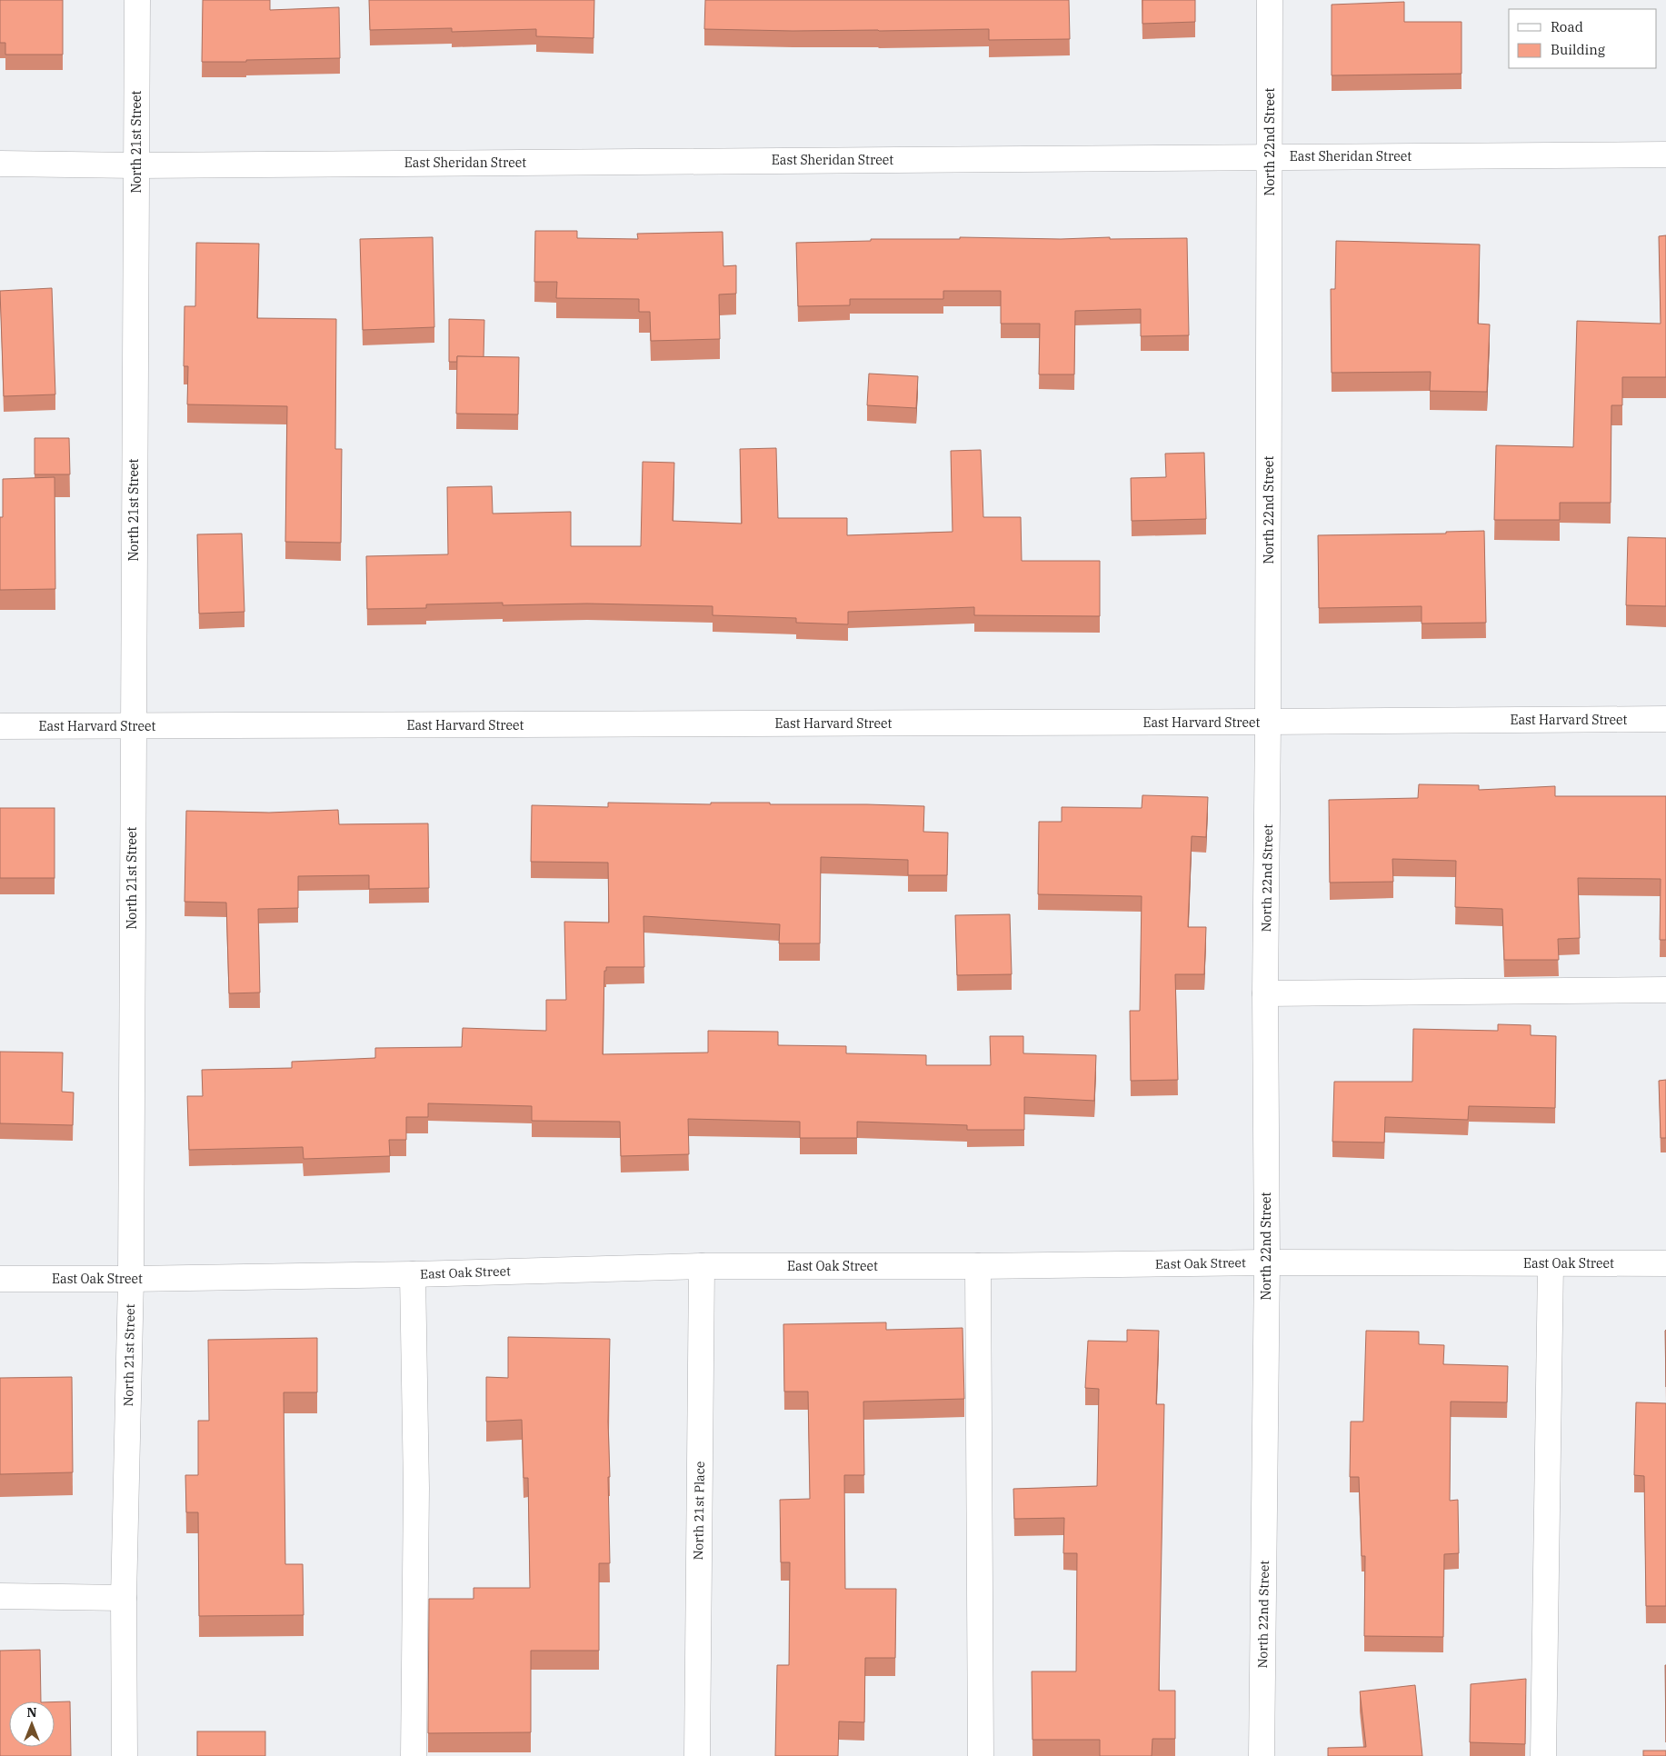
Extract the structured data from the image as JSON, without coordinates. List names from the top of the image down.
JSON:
{
  "streets": {
    "street": [
      "North 21st Street",
      "North 22nd Street",
      "East Sheridan Street",
      "East Harvard Street",
      "East Oak Street",
      "North 21st Place"
    ]
  },
  "crossings": [
    ["North 21st Street", "East Sheridan Street"],
    ["North 21st Street", "East Harvard Street"],
    ["North 21st Street", "East Oak Street"],
    ["North 22nd Street", "East Sheridan Street"],
    ["North 22nd Street", "East Harvard Street"],
    ["North 22nd Street", "East Oak Street"],
    ["East Oak Street", "North 21st Place"]
  ],
  "legend": ["Road", "Building"],
  "north": "top"
}
